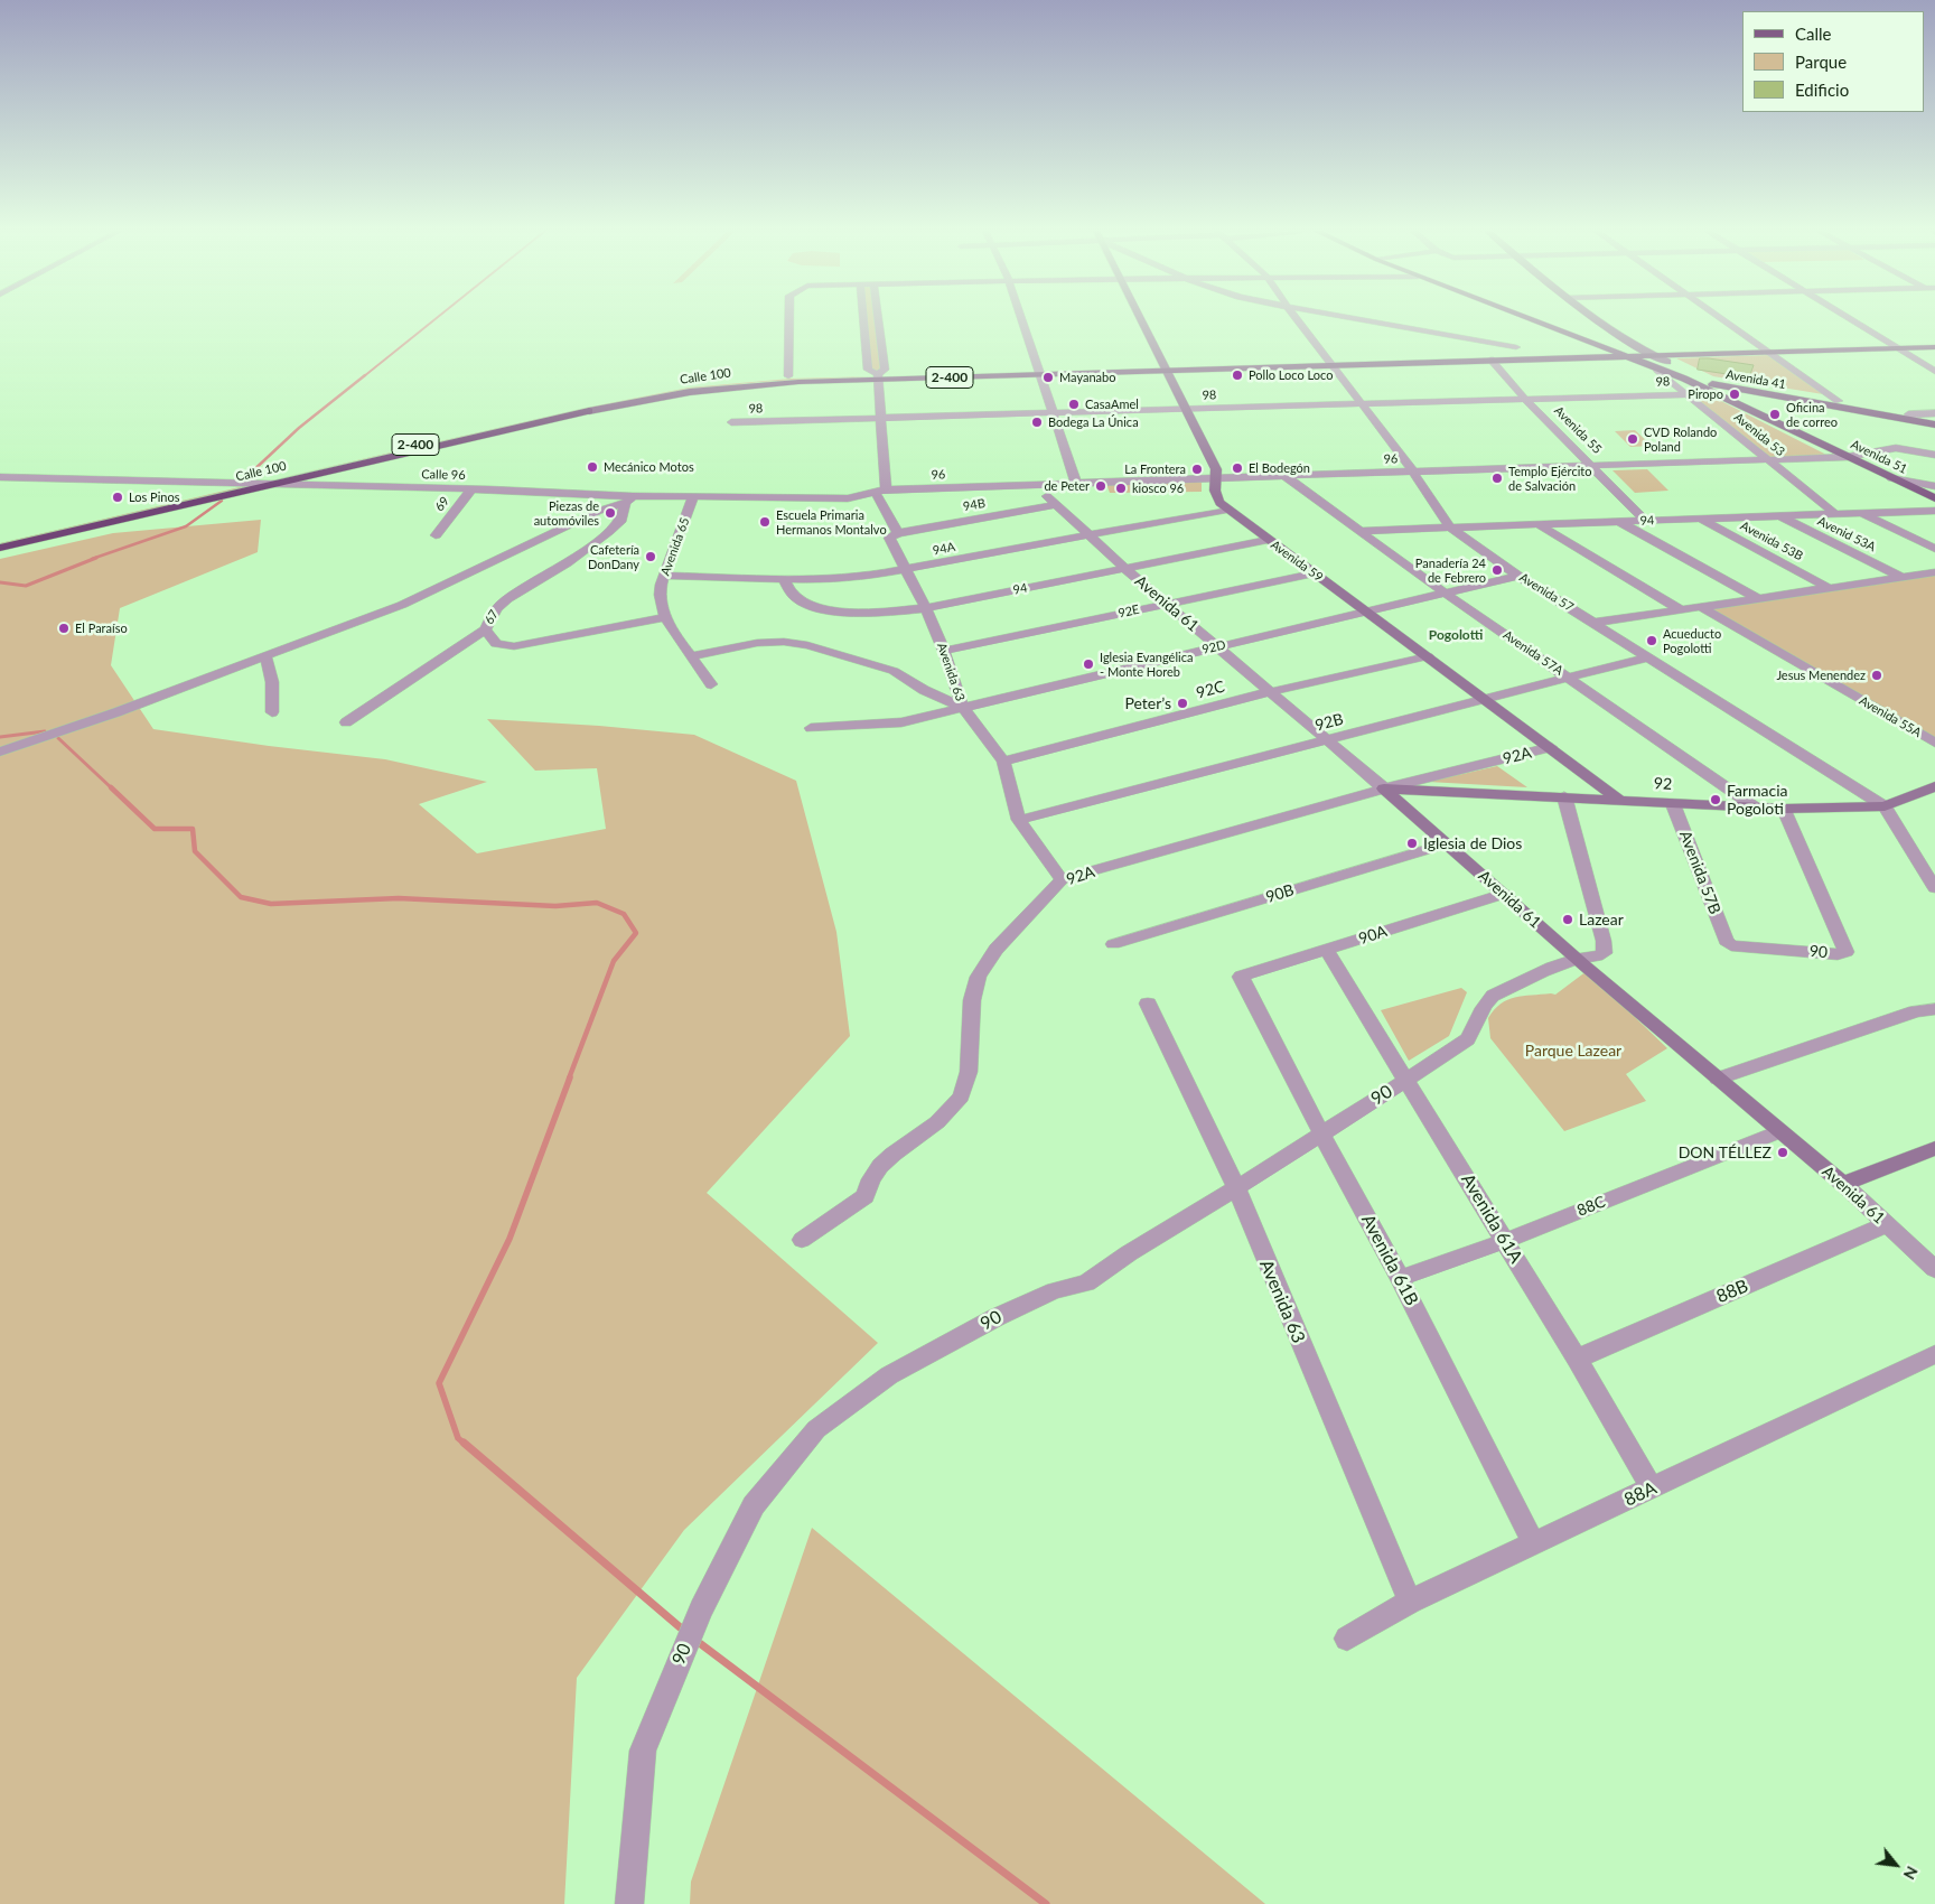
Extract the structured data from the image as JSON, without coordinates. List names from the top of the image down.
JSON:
{
  "streets": {
    "highway": ["Calle 100", "2-400"],
    "main road": ["Avenida 41", "Avenida 51"],
    "street": [
      "98",
      "Avenida 55",
      "Avenida 53",
      "96",
      "Calle 96",
      "69",
      "94B",
      "94",
      "Avenid 53A",
      "Avenida 53B",
      "Avenida 65",
      "94A",
      "Avenida 59",
      "Avenida 57",
      "Avenida 61",
      "92E",
      "67",
      "92D",
      "Avenida 57A",
      "Avenida 63",
      "92C",
      "Avenida 55A",
      "92B",
      "92A",
      "92",
      "Avenida 57B",
      "90B",
      "90A",
      "90",
      "88C",
      "Avenida 61A",
      "Avenida 61B",
      "88B",
      "88A"
    ]
  },
  "crossings": [
    ["Calle 100", "Avenida 55"],
    ["Calle 100", "Avenida 51"],
    ["Calle 100", "Calle 96"],
    ["Calle 100", "Avenida 59"],
    ["Calle 100", "Avenida 57"],
    ["Avenida 41", "Avenida 53"],
    ["Avenida 41", "Avenida 51"],
    ["98", "Avenida 55"],
    ["98", "Avenida 53"],
    ["98", "Avenida 59"],
    ["98", "Avenida 57"],
    ["Avenida 55", "96"],
    ["Avenida 55", "94"],
    ["Avenida 53", "Avenida 51"],
    ["Avenida 53", "96"],
    ["Avenida 53", "94"],
    ["Avenida 51", "96"],
    ["96", "Calle 96"],
    ["96", "Avenida 59"],
    ["96", "Avenida 57"],
    ["96", "Avenida 61"],
    ["96", "Avenida 57A"],
    ["Calle 96", "69"],
    ["Calle 96", "Avenida 65"],
    ["Calle 96", "67"],
    ["94B", "Avenida 61"],
    ["94B", "Avenida 63"],
    ["94", "Avenid 53A"],
    ["94", "Avenida 53B"],
    ["94", "94A"],
    ["94", "Avenida 59"],
    ["94", "Avenida 57"],
    ["94", "Avenida 61"],
    ["94", "Avenida 57A"],
    ["94", "Avenida 63"],
    ["Avenida 65", "94A"],
    ["94A", "Avenida 59"],
    ["94A", "Avenida 61"],
    ["94A", "Avenida 63"],
    ["Avenida 59", "92E"],
    ["Avenida 59", "92D"],
    ["Avenida 59", "92C"],
    ["Avenida 59", "92B"],
    ["Avenida 59", "92A"],
    ["Avenida 59", "92"],
    ["Avenida 57", "92D"],
    ["Avenida 57", "92B"],
    ["Avenida 57", "92"],
    ["Avenida 61", "92E"],
    ["Avenida 61", "92D"],
    ["Avenida 61", "92C"],
    ["Avenida 61", "92B"],
    ["Avenida 61", "92A"],
    ["Avenida 61", "92"],
    ["Avenida 61", "90B"],
    ["Avenida 61", "90A"],
    ["Avenida 61", "90"],
    ["Avenida 61", "88C"],
    ["Avenida 61", "88B"],
    ["92E", "Avenida 63"],
    ["92D", "Avenida 57A"],
    ["92D", "Avenida 63"],
    ["Avenida 57A", "92B"],
    ["Avenida 57A", "92"],
    ["Avenida 63", "92C"],
    ["Avenida 63", "92B"],
    ["Avenida 63", "92A"],
    ["Avenida 63", "90"],
    ["Avenida 63", "88A"],
    ["92A", "92"],
    ["92", "Avenida 57B"],
    ["92", "90"],
    ["Avenida 57B", "90"],
    ["90A", "Avenida 61A"],
    ["90A", "Avenida 61B"],
    ["90", "Avenida 61A"],
    ["90", "Avenida 61B"],
    ["88C", "Avenida 61A"],
    ["88C", "Avenida 61B"],
    ["Avenida 61A", "88B"],
    ["Avenida 61A", "88A"],
    ["Avenida 61B", "88A"]
  ],
  "districts": ["Pogolotti"],
  "parks": ["Parque Lazear"],
  "places": [
    "Pollo Loco Loco",
    "Mayanabo",
    "Piropo",
    "CasaAmel",
    "Oficina de correo",
    "Bodega La Única",
    "CVD Rolando Poland",
    "Mecánico Motos",
    "El Bodegón",
    "La Frontera",
    "Templo Ejército de Salvación",
    "de Peter",
    "kiosco 96",
    "Los Pinos",
    "Piezas de automóviles",
    "Escuela Primaria Hermanos Montalvo",
    "Cafetería DonDany",
    "Panadería 24 de Febrero",
    "El Paraíso",
    "Acueducto Pogolotti",
    "Iglesia Evangélica - Monte Horeb",
    "Jesus Menendez",
    "Peter’s",
    "Farmacia Pogoloti",
    "Iglesia de Dios",
    "Lazear",
    "DON TÉLLEZ"
  ],
  "legend": ["Calle", "Parque", "Edificio"],
  "north": "bottom right"
}
